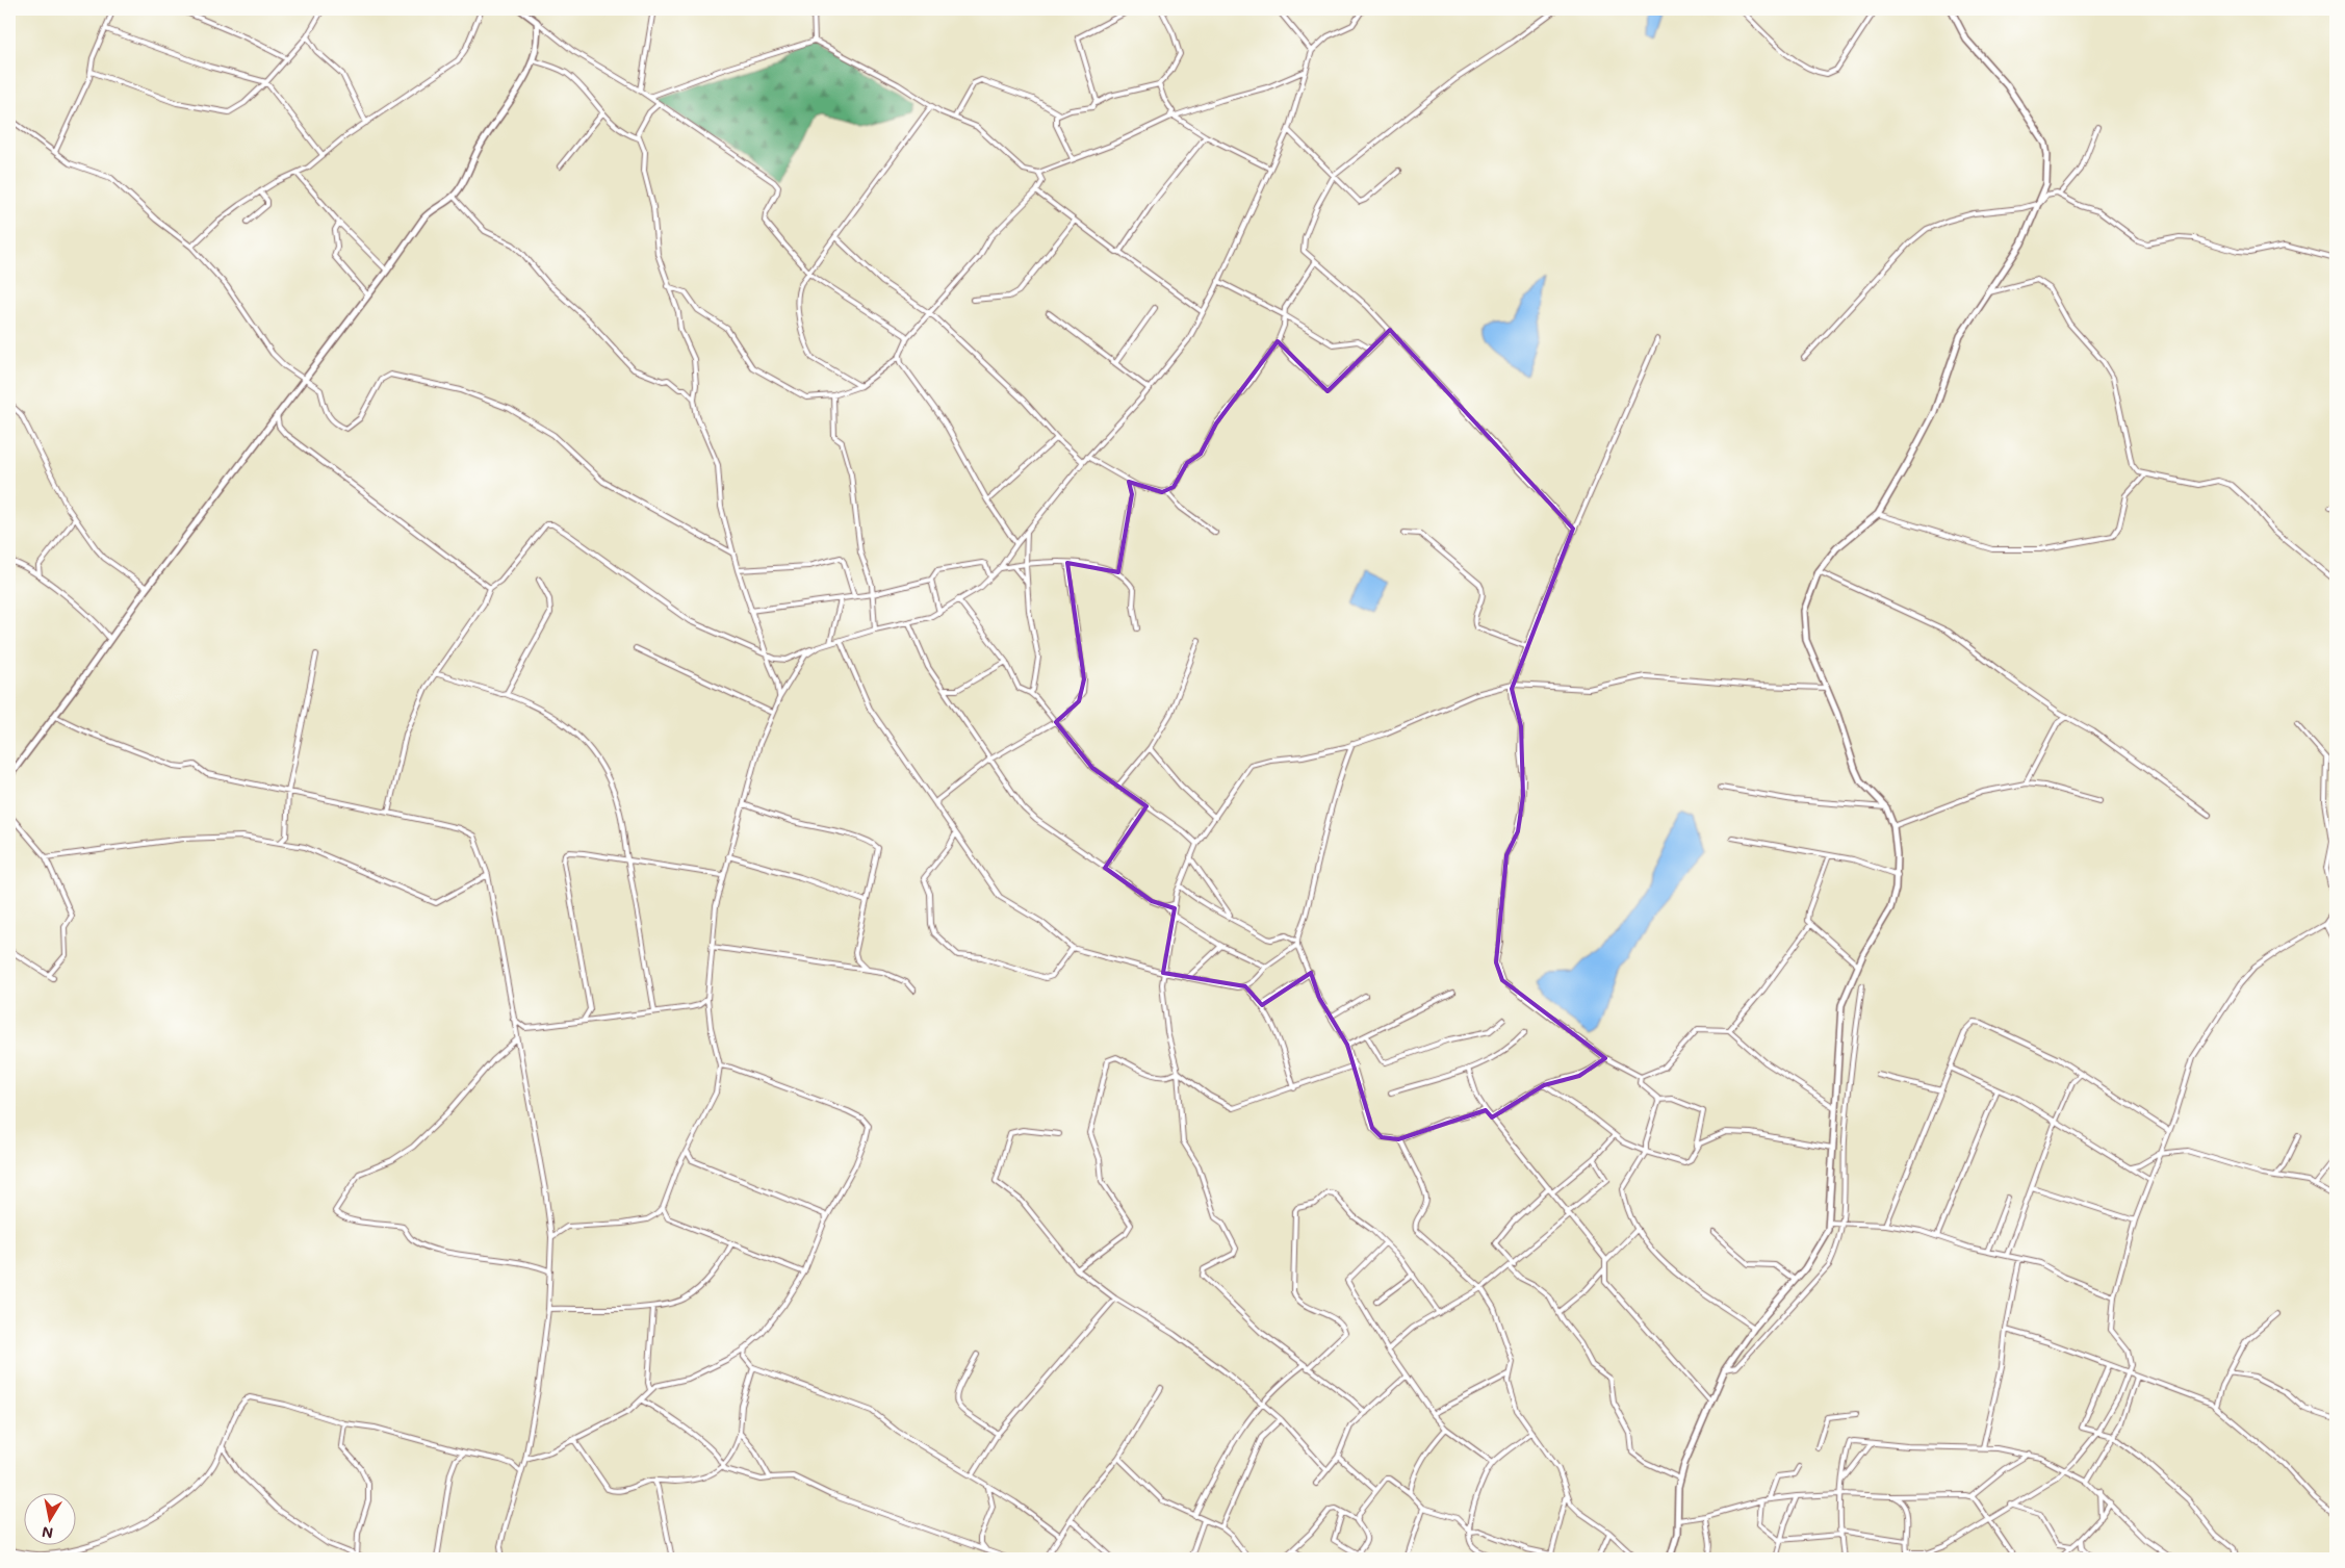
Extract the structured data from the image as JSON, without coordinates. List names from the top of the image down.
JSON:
{
  "north": "bottom"
}
